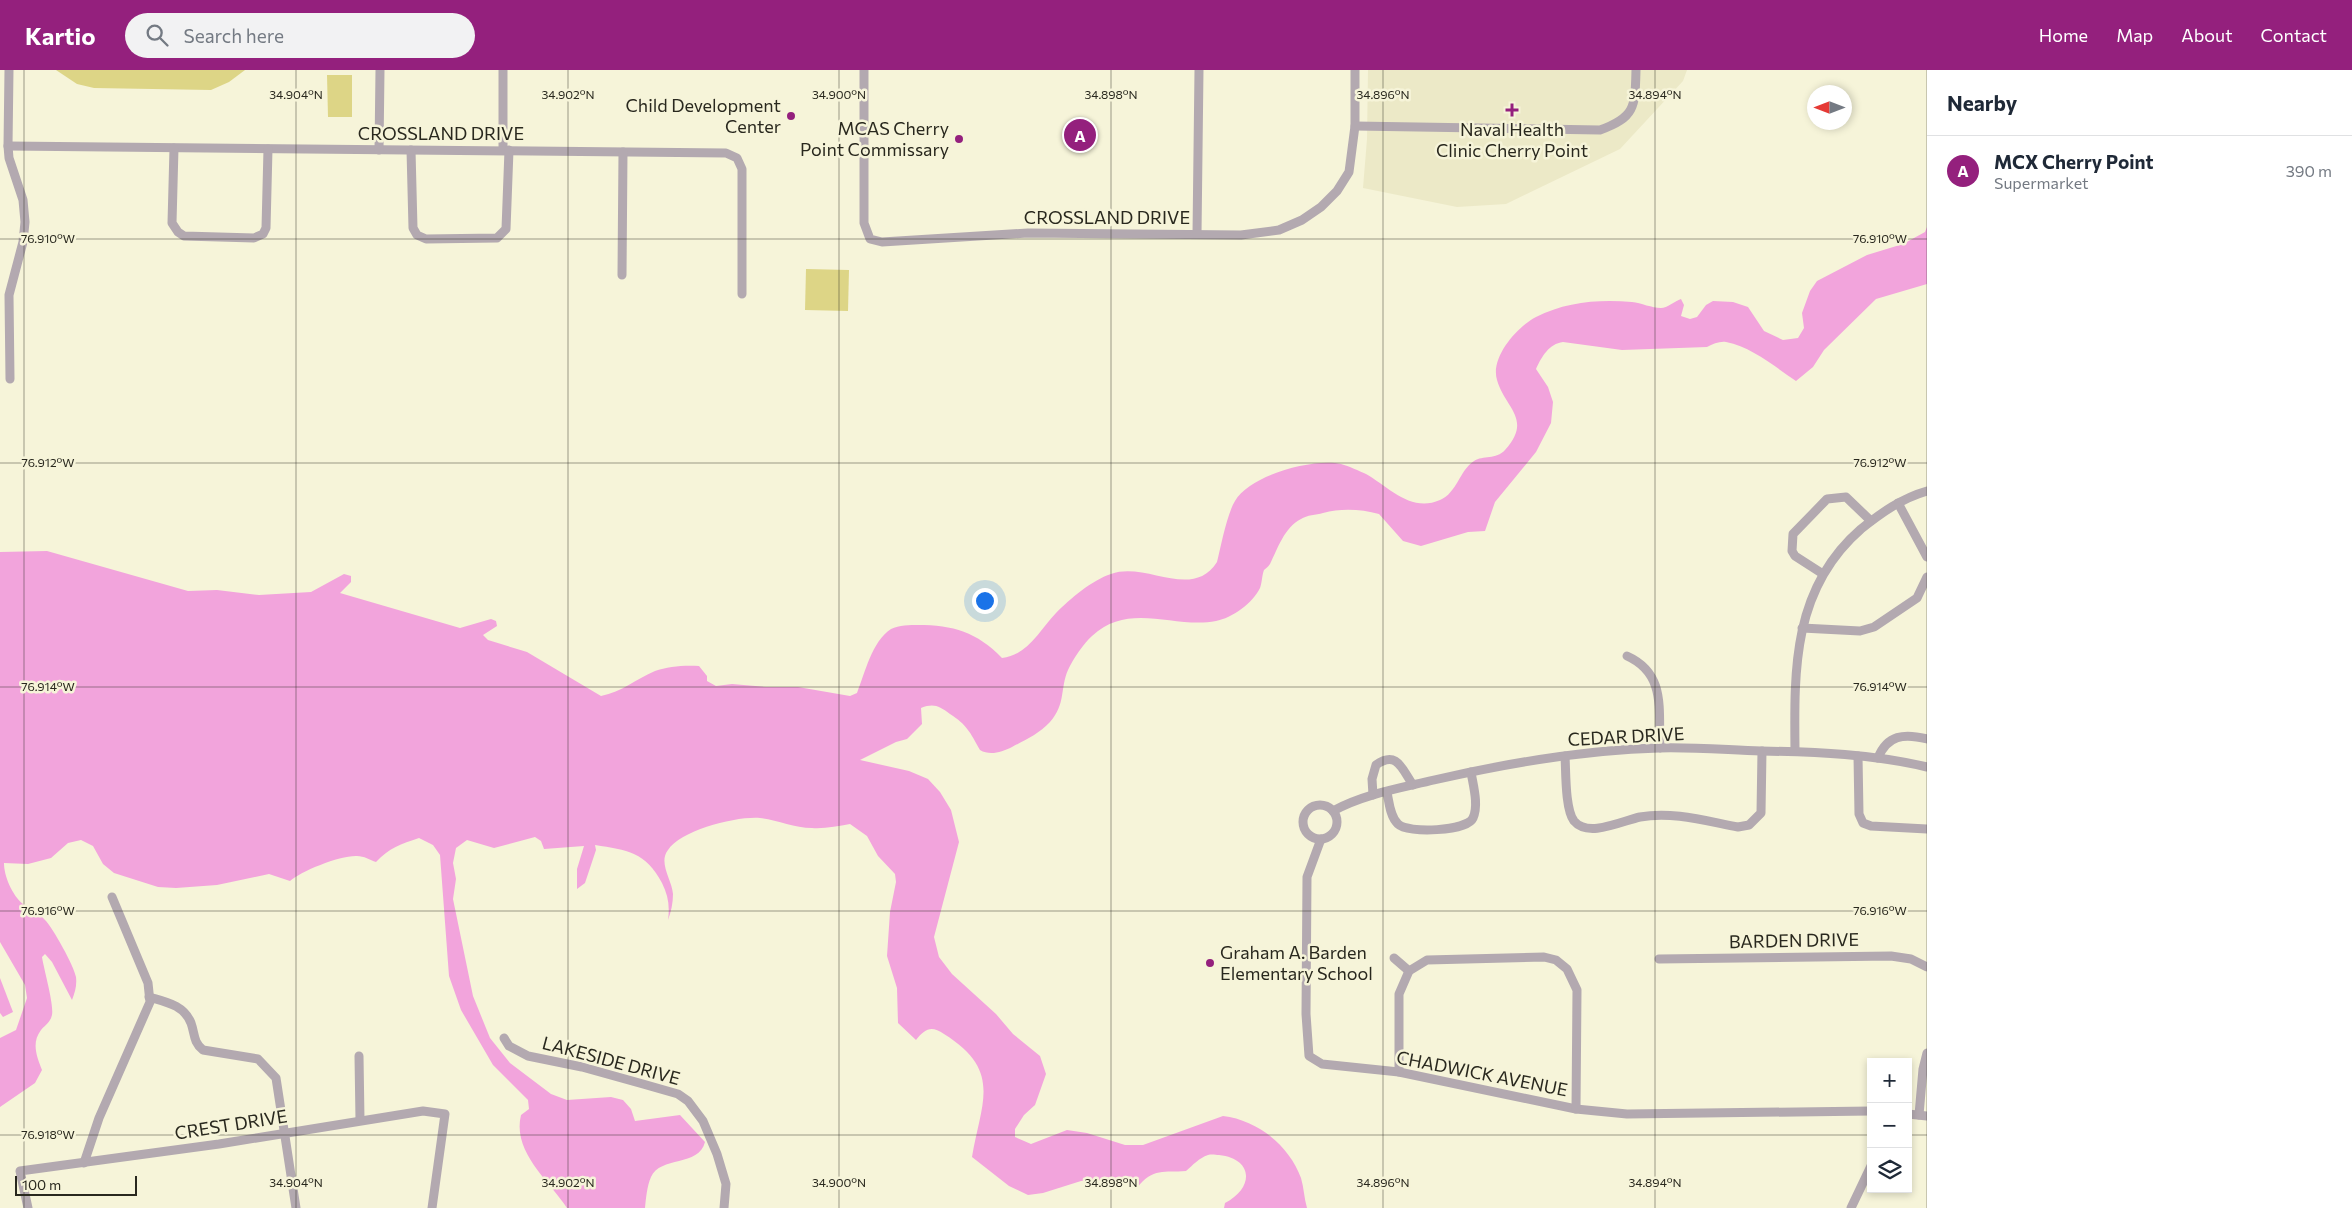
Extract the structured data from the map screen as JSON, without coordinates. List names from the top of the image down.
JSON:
{
  "streets": {
    "street": [
      "CROSSLAND DRIVE",
      "CEDAR DRIVE",
      "BARDEN DRIVE",
      "LAKESIDE DRIVE",
      "CHADWICK AVENUE",
      "CREST DRIVE"
    ]
  },
  "crossings": [
    ["CEDAR DRIVE", "CHADWICK AVENUE"]
  ],
  "places": {
    "health": ["Naval Health Clinic Cherry Point"],
    "other": ["Child Development Center", "MCAS Cherry Point Commissary", "Graham A. Barden Elementary School"]
  },
  "scale_bar": "100 m",
  "north": "left",
  "page": {
    "header": "Kartio",
    "search": "Search here",
    "nav": [
      "Home",
      "Map",
      "About",
      "Contact"
    ],
    "heading": "Nearby",
    "pins": "A",
    "list": [
      {
        "mark": "A",
        "name": "MCX Cherry Point",
        "note": "Supermarket",
        "value": "390 m"
      }
    ],
    "map_buttons": ["+", "−"],
    "scale": "100 m"
  },
  "coordinates": [
    "34.904°N",
    "34.902°N",
    "34.900°N",
    "34.898°N",
    "34.896°N",
    "34.894°N",
    "76.910°W",
    "76.912°W",
    "76.914°W",
    "76.916°W",
    "76.918°W"
  ]
}
